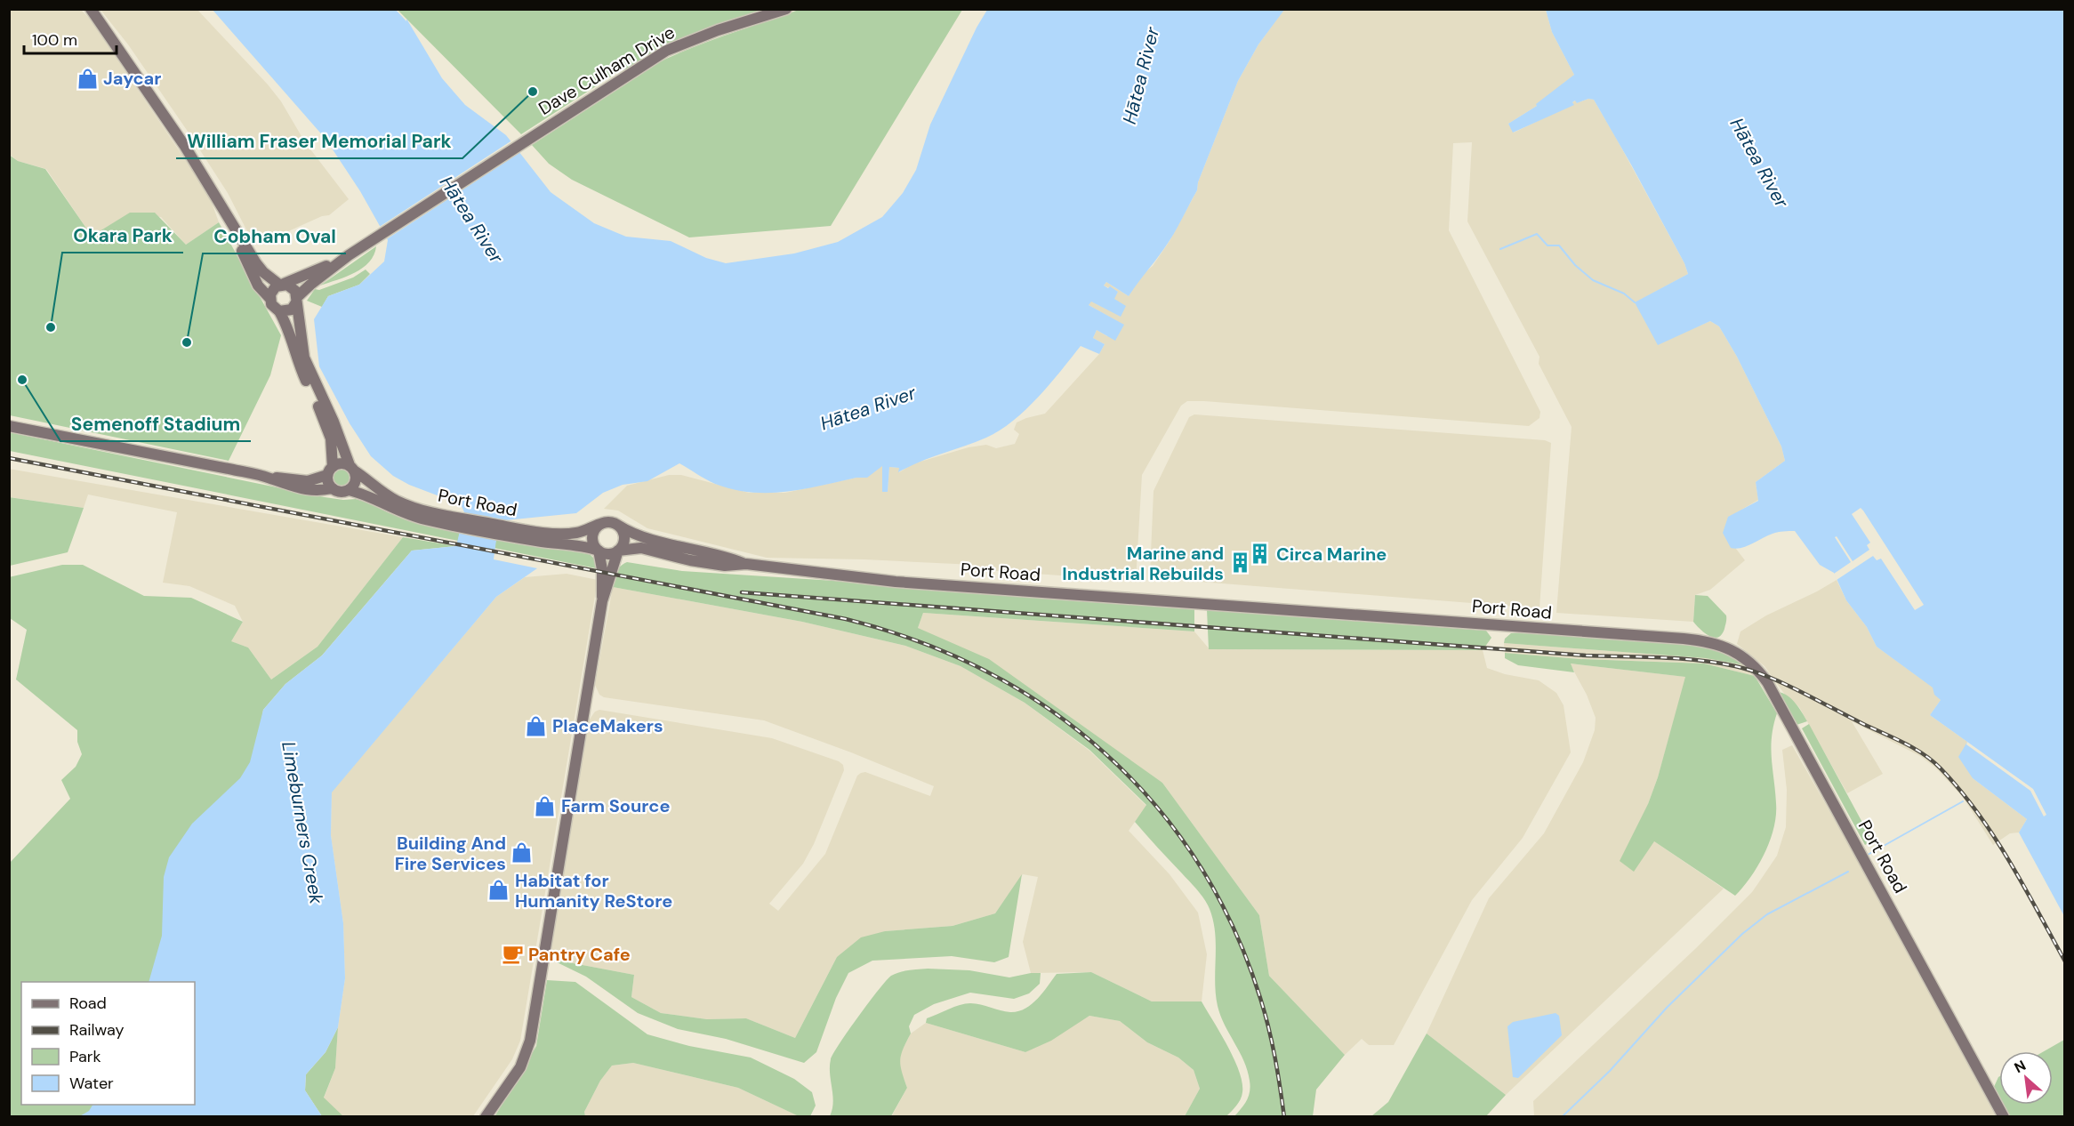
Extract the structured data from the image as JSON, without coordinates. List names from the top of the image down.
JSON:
{
  "streets": {
    "main road": ["Dave Culham Drive", "Port Road"]
  },
  "water": ["Hātea River", "Limeburners Creek"],
  "places": {
    "shop": [
      "Jaycar",
      "PlaceMakers",
      "Farm Source",
      "Building And Fire Services",
      "Habitat for Humanity ReStore"
    ],
    "other": [
      "William Fraser Memorial Park",
      "Okara Park",
      "Cobham Oval",
      "Semenoff Stadium"
    ],
    "building": ["Circa Marine", "Marine and Industrial Rebuilds"],
    "cafe": ["Pantry Cafe"]
  },
  "legend": [
    "Road",
    "Railway",
    "Park",
    "Water"
  ],
  "scale_bar": "100 m",
  "north": "top left"
}
